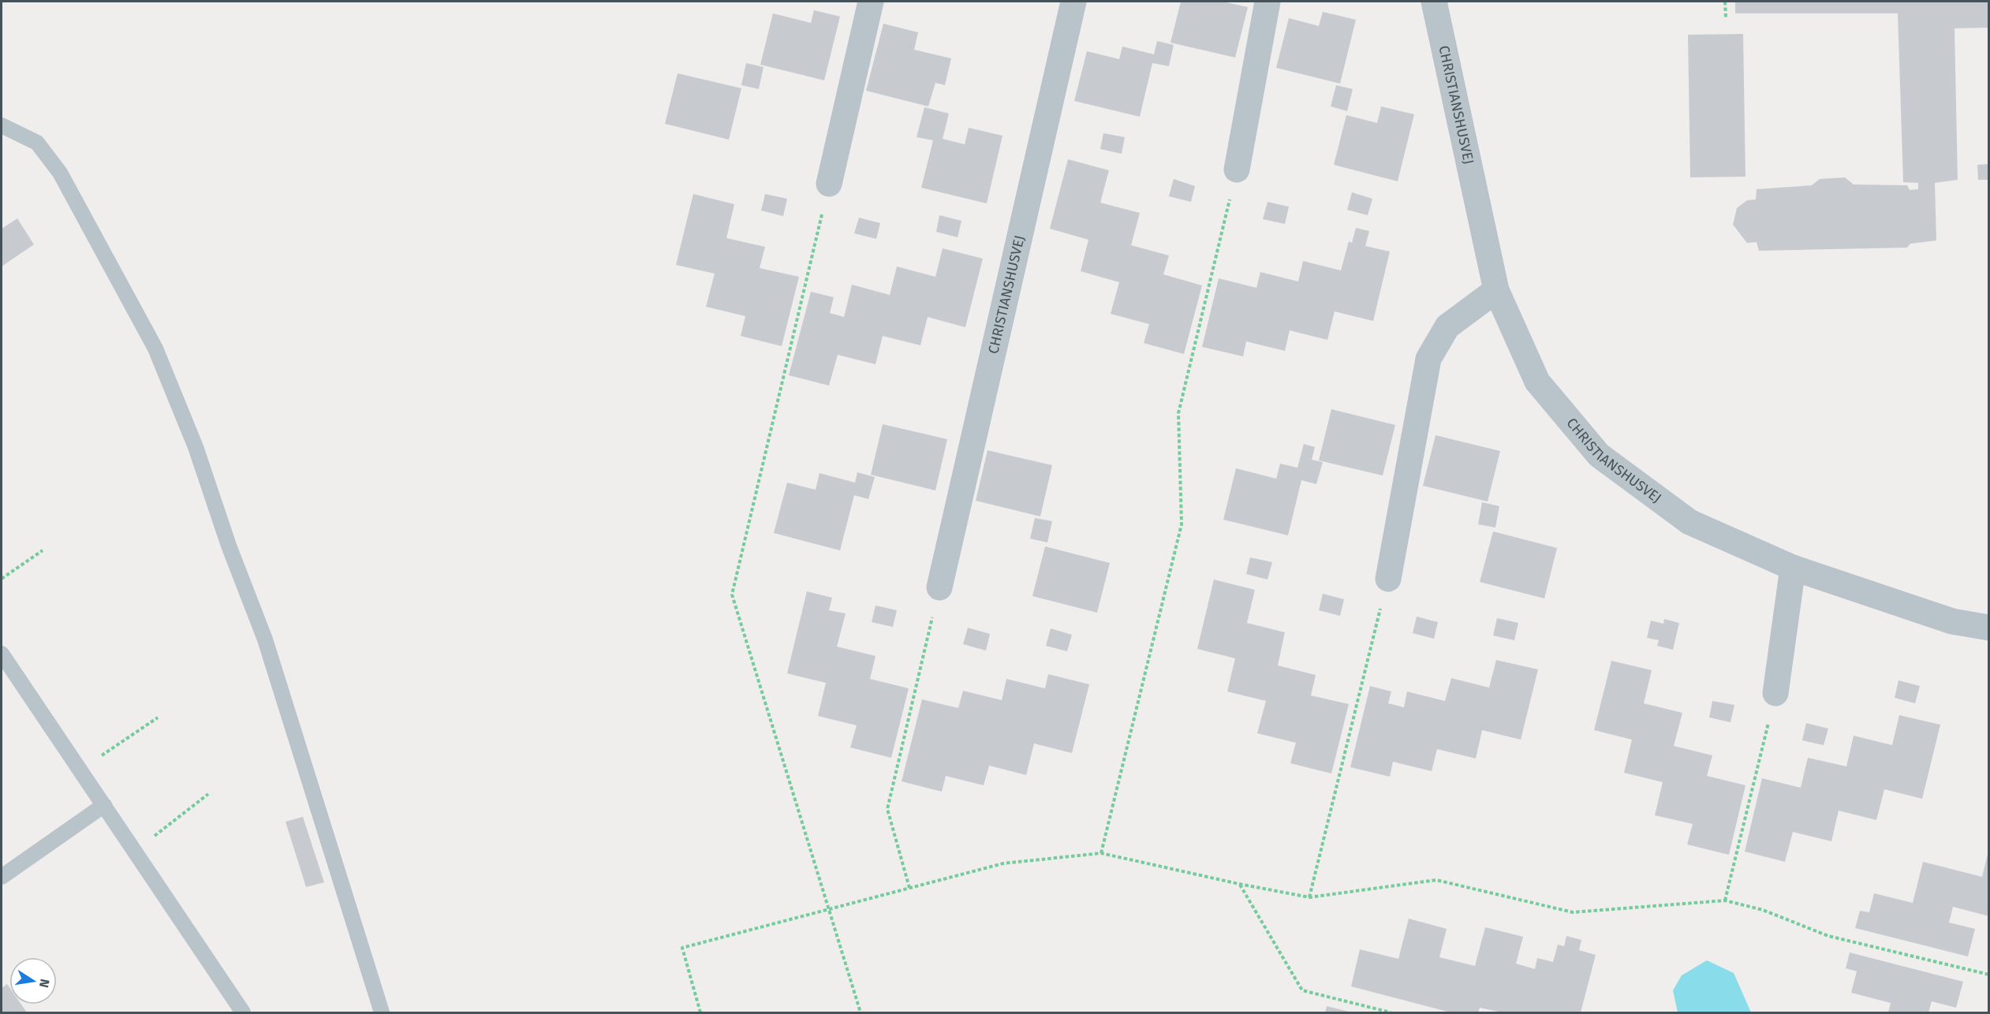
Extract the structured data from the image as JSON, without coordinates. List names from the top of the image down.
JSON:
{
  "streets": {
    "street": ["CHRISTIANSHUSVEJ"]
  },
  "north": "right"
}
